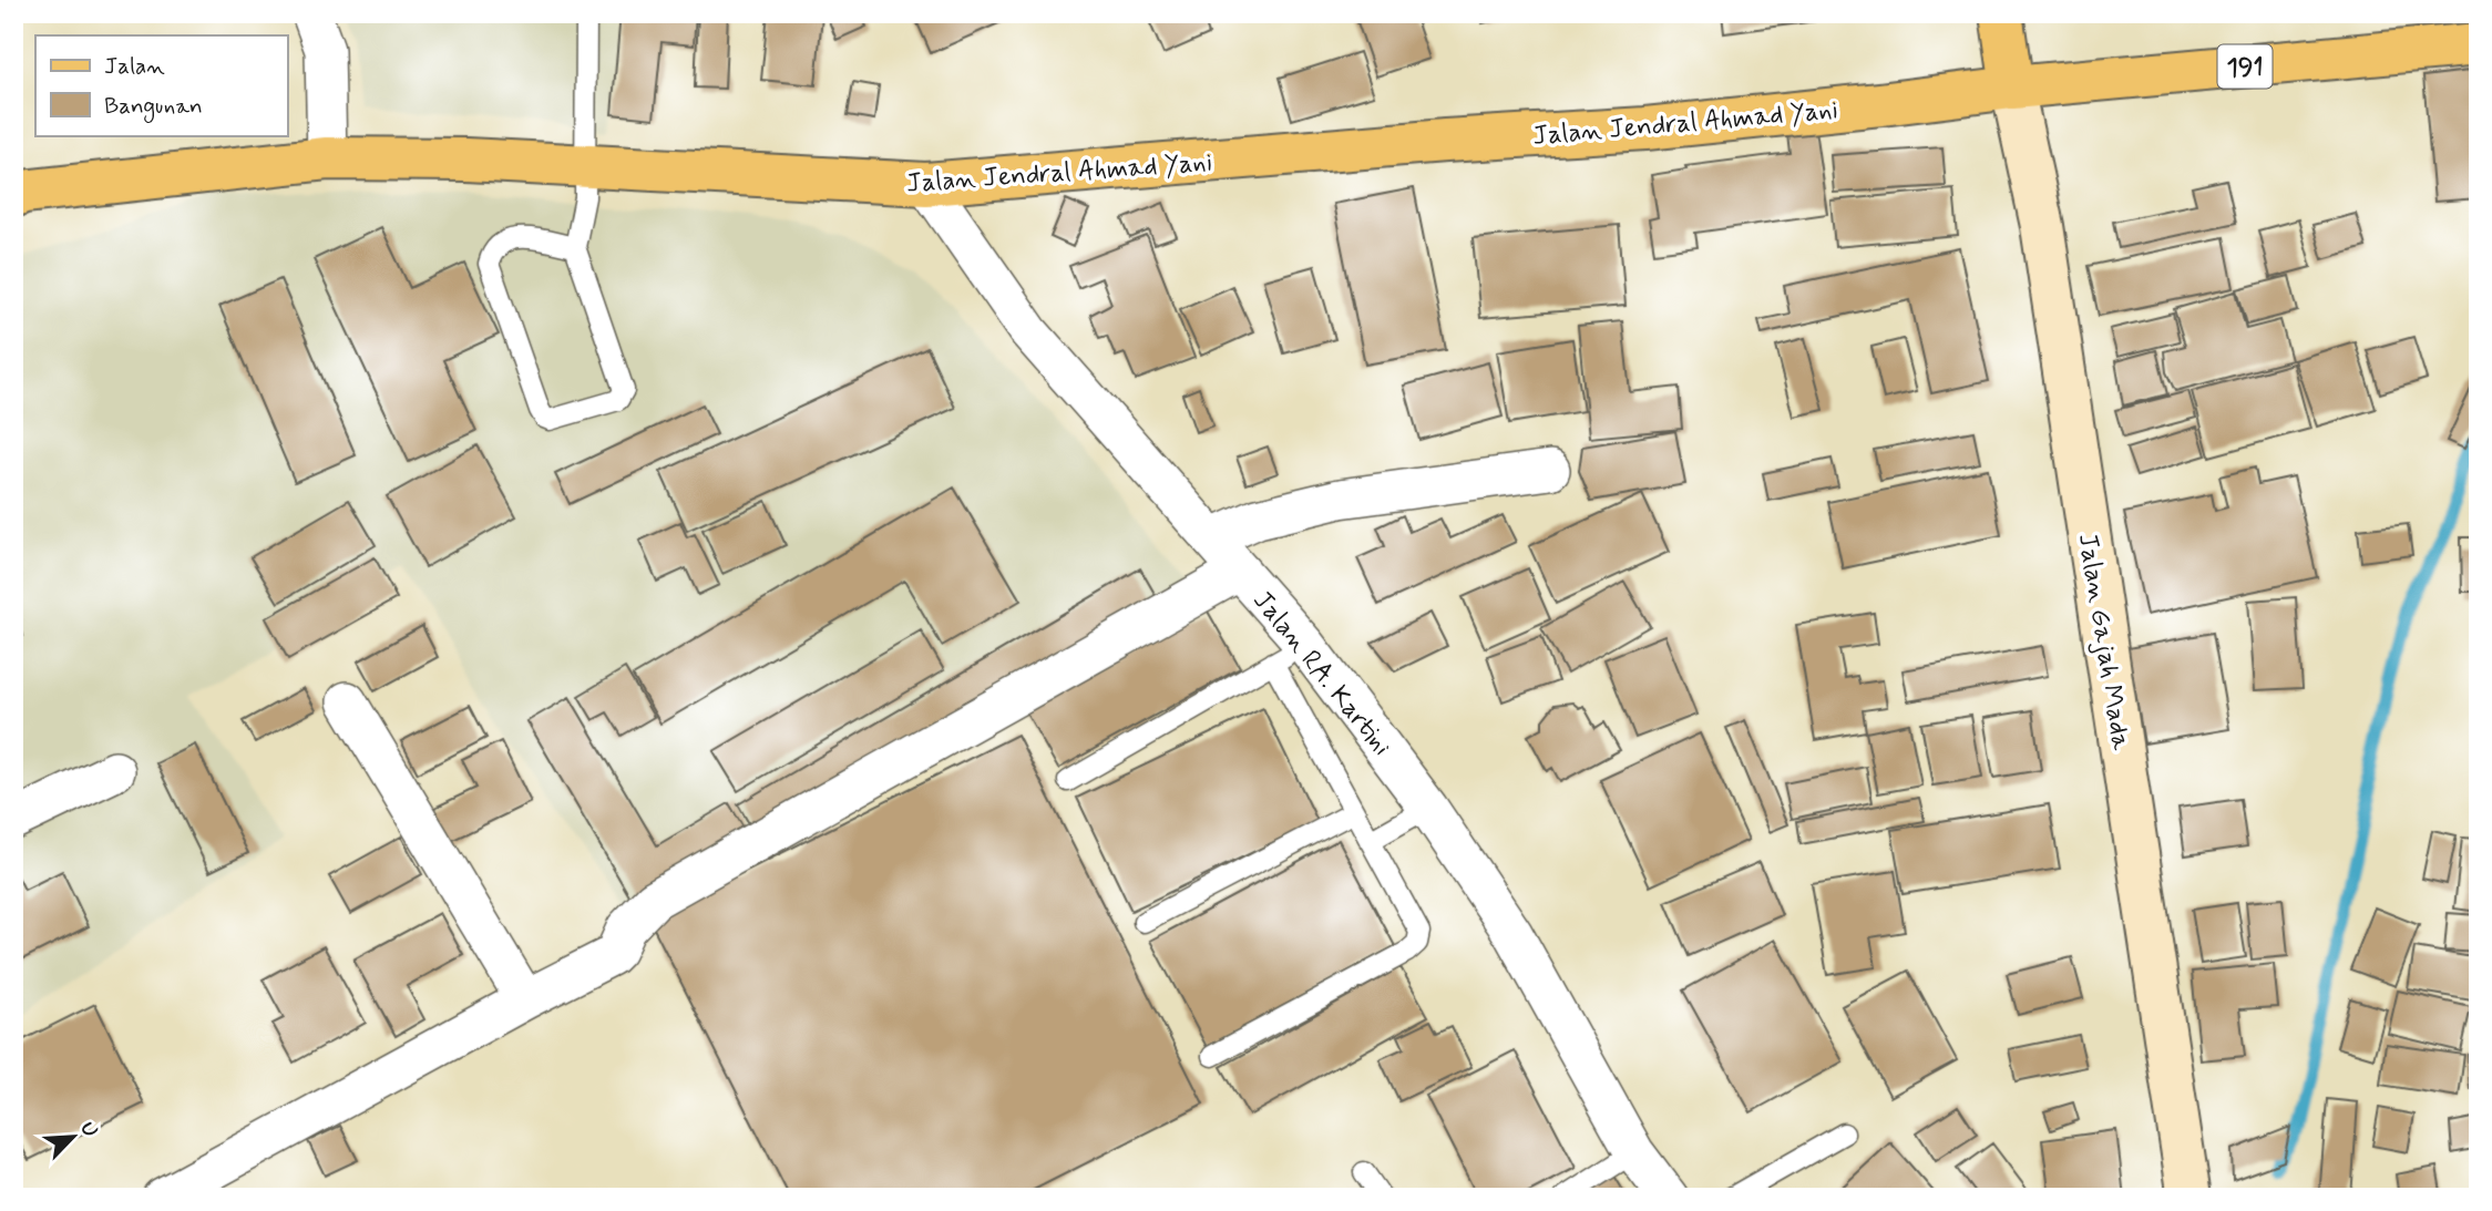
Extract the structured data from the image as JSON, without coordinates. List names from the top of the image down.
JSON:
{
  "streets": {
    "main road": ["191", "Jalan Jendral Ahmad Yani"],
    "street": ["Jalan Gajah Mada", "Jalan RA. Kartini"]
  },
  "crossings": [
    ["191", "Jalan Jendral Ahmad Yani"],
    ["191", "Jalan Gajah Mada"],
    ["Jalan Jendral Ahmad Yani", "Jalan Gajah Mada"],
    ["Jalan Jendral Ahmad Yani", "Jalan RA. Kartini"]
  ],
  "legend": ["Jalan", "Bangunan"],
  "north": "top right"
}
